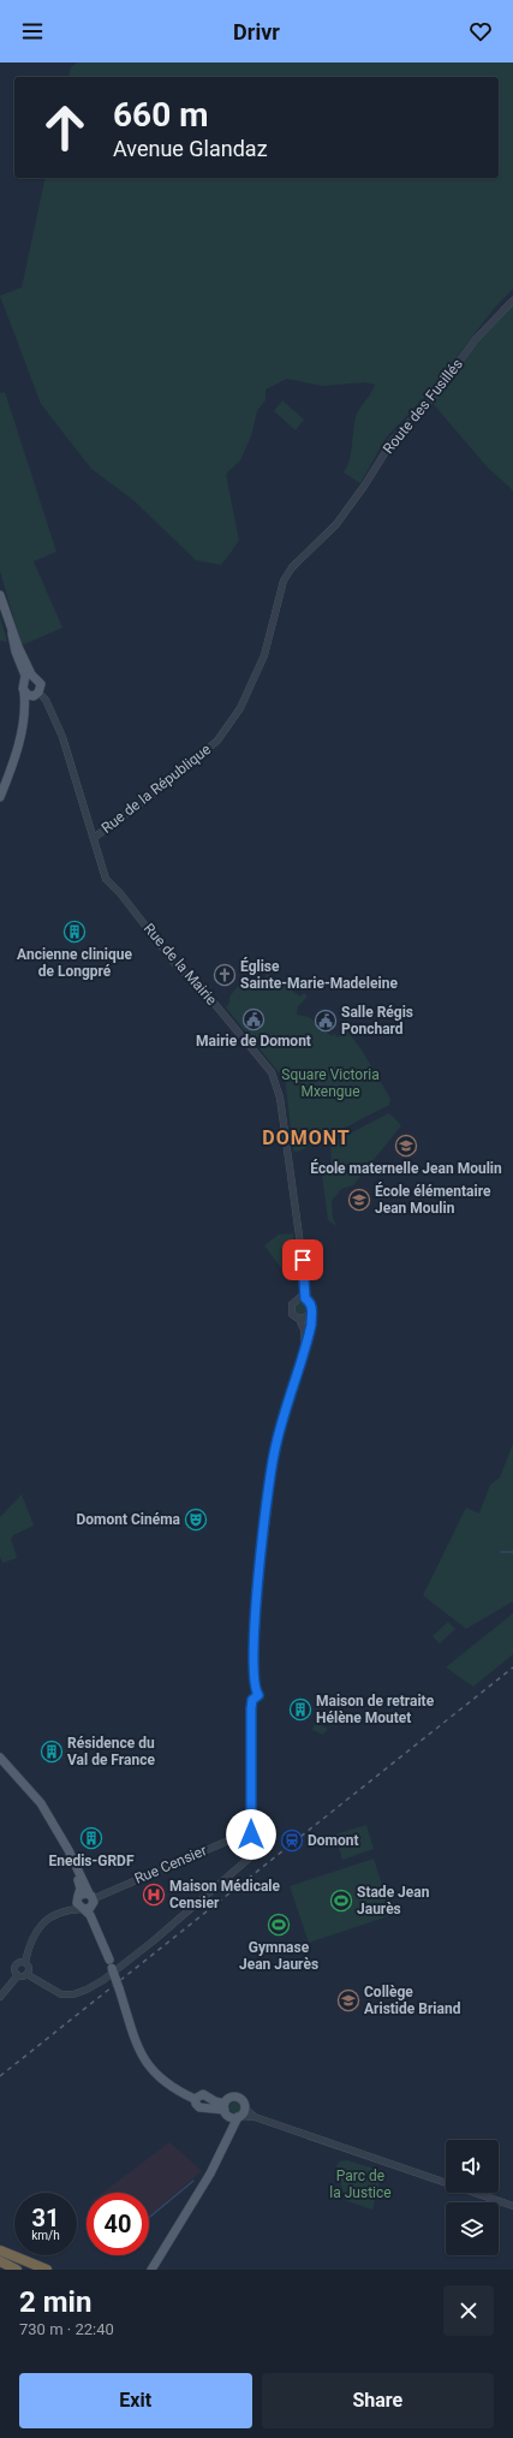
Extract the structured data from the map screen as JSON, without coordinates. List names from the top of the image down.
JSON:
{
  "streets": {
    "street": [
      "Route des Fusillés",
      "Rue de la République",
      "Rue de la Mairie",
      "Rue Censier"
    ]
  },
  "crossings": [
    ["Route des Fusillés", "Rue de la République"],
    ["Rue de la République", "Rue de la Mairie"]
  ],
  "districts": ["DOMONT"],
  "parks": ["Square Victoria Mxengue", "Parc de la Justice"],
  "places": {
    "building": [
      "Ancienne clinique de Longpré",
      "Maison de retraite Hélène Moutet",
      "Résidence du Val de France",
      "Enedis-GRDF"
    ],
    "church": ["Église Sainte-Marie-Madeleine"],
    "public building": ["Mairie de Domont", "Salle Régis Ponchard"],
    "school or university": ["École maternelle Jean Moulin", "École élémentaire Jean Moulin", "Collège Aristide Briand"],
    "theatre": ["Domont Cinéma"],
    "station": ["Domont"],
    "hospital": ["Maison Médicale Censier"],
    "sports": ["Stade Jean Jaurès", "Gymnase Jean Jaurès"]
  },
  "page": {
    "header": "Drivr",
    "turn": ["660 m", "Avenue Glandaz"],
    "speed": "31 km/h",
    "limit": "40",
    "heading": ["2 min", "730 m · 22:40"],
    "buttons": ["Exit", "Share"]
  }
}
